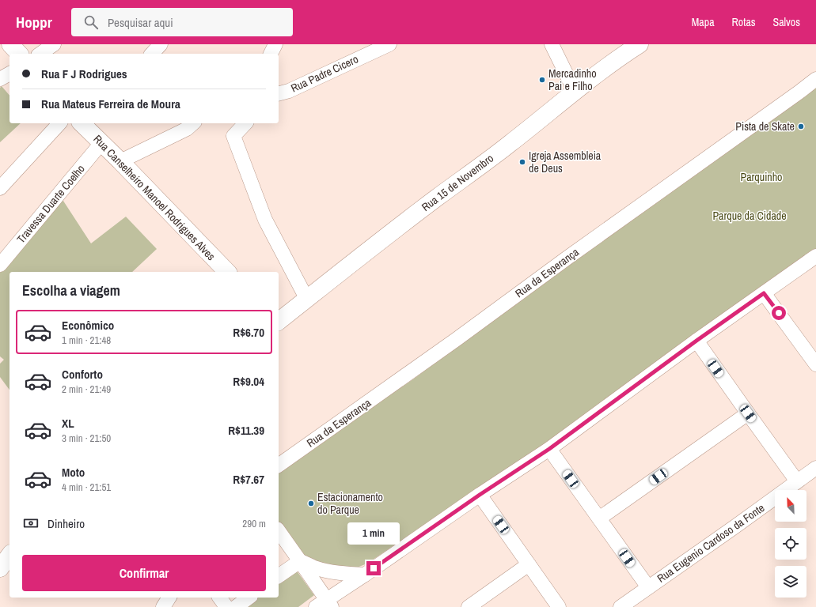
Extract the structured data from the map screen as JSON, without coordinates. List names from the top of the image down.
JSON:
{
  "streets": {
    "main road": ["Rua 15 de Novembro", "Rua Canselheiro Manoel Rodrigues Alves"],
    "street": [
      "Rua Padre Cicero",
      "Travessa Duarte Coelho",
      "Rua da Esperança",
      "Rua Eugenio Cardoso da Fonte"
    ]
  },
  "crossings": [
    ["Rua Canselheiro Manoel Rodrigues Alves", "Travessa Duarte Coelho"]
  ],
  "parks": ["Parquinho", "Parque da Cidade"],
  "places": [
    "Mercadinho Pai e Filho",
    "Pista de Skate",
    "Igreja Assembleia de Deus",
    "Estacionamento do Parque"
  ],
  "north": "top left",
  "page": {
    "header": "Hoppr",
    "search": "Pesquisar aqui",
    "nav": ["Mapa", "Rotas", "Salvos"],
    "banner": ["Rua F J Rodrigues", "Rua Mateus Ferreira de Moura"],
    "heading": "Escolha a viagem",
    "list": [
      {
        "name": "Econômico",
        "note": "1 min · 21:48",
        "value": "R$6.70"
      },
      {
        "name": "Conforto",
        "note": "2 min · 21:49",
        "value": "R$9.04"
      },
      {
        "name": "XL",
        "note": "3 min · 21:50",
        "value": "R$11.39"
      },
      {
        "name": "Moto",
        "note": "4 min · 21:51",
        "value": "R$7.67"
      }
    ],
    "pay": ["Dinheiro", "290 m"],
    "bubble": "1 min",
    "buttons": "Confirmar"
  }
}
